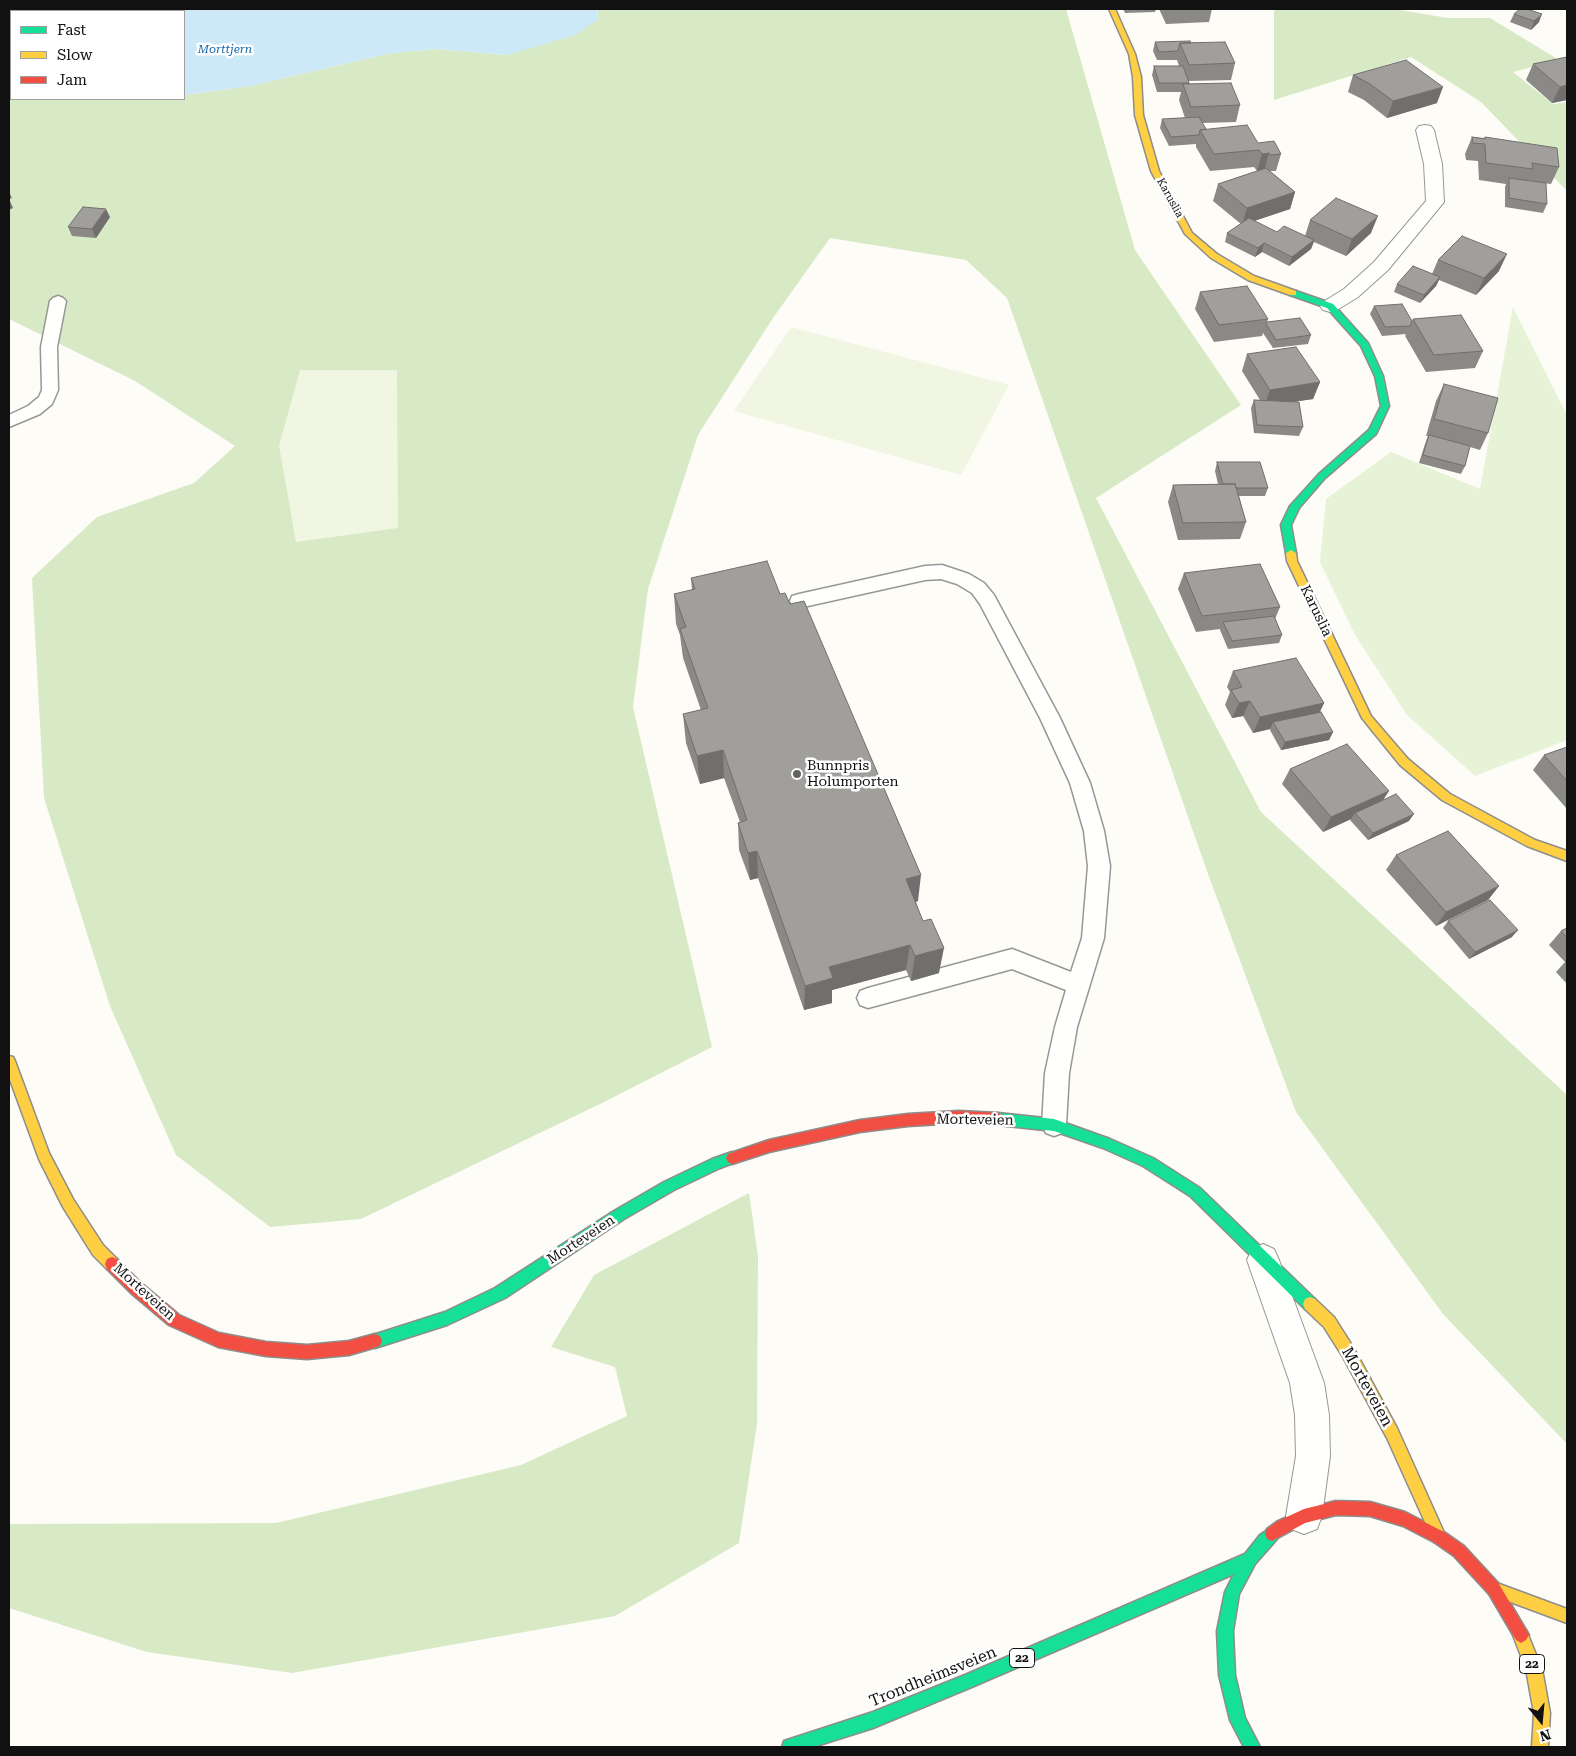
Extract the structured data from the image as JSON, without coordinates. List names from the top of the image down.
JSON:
{
  "streets": {
    "street": [
      "Karuslia",
      "Morteveien",
      "22",
      "Trondheimsveien"
    ]
  },
  "crossings": [
    ["Morteveien", "22"],
    ["22", "Trondheimsveien"]
  ],
  "water": ["Morttjern"],
  "places": ["Bunnpris Holumporten"],
  "legend": ["Fast", "Slow", "Jam"],
  "north": "bottom"
}
